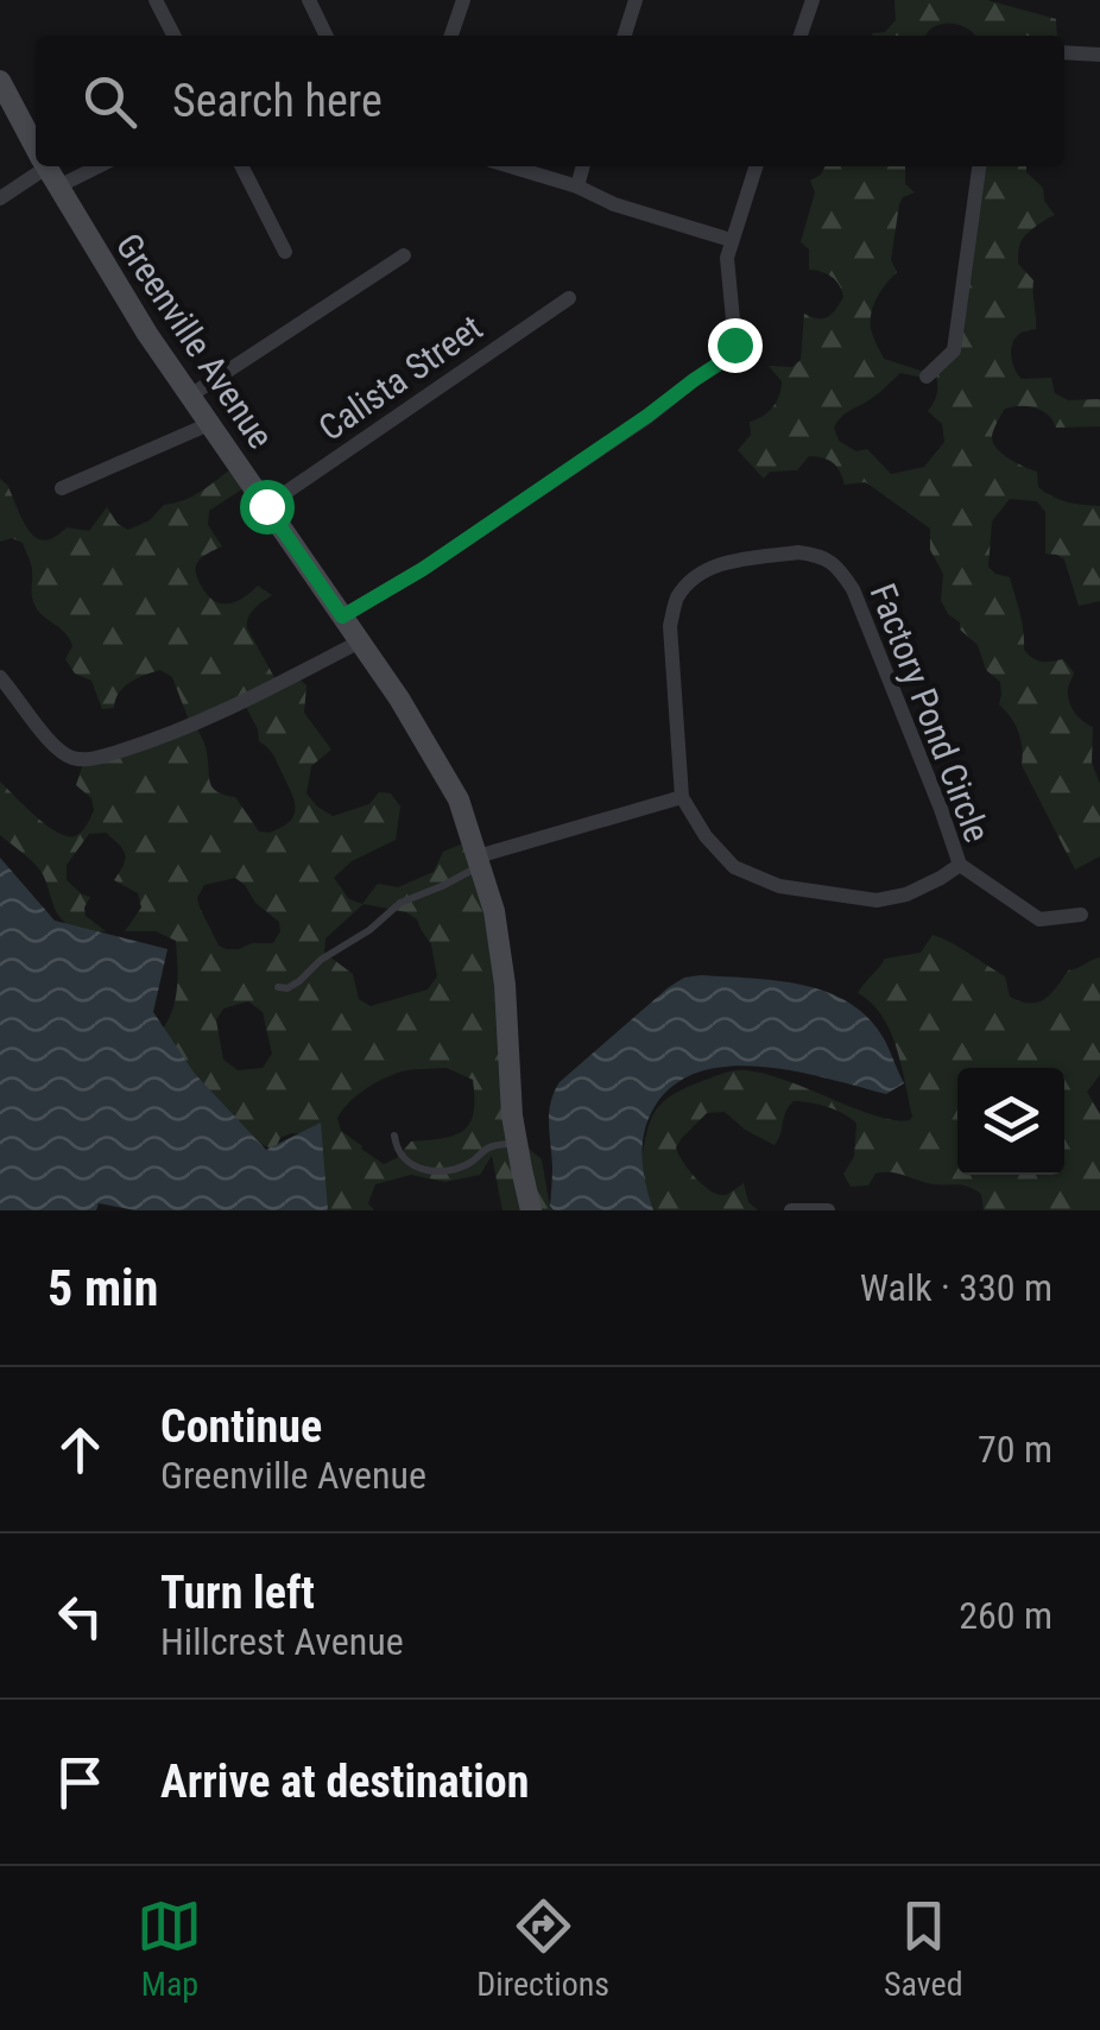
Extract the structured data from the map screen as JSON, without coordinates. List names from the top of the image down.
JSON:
{
  "streets": {
    "main road": ["Greenville Avenue"],
    "street": ["Calista Street", "Factory Pond Circle"]
  },
  "crossings": [
    ["Greenville Avenue", "Calista Street"]
  ],
  "page": {
    "search": "Search here",
    "heading": ["5 min", "Walk · 330 m"],
    "list": [
      ["Continue", "Greenville Avenue", "70 m"],
      ["Turn left", "Hillcrest Avenue", "260 m"],
      "Arrive at destination"
    ],
    "nav": ["Map", "Directions", "Saved"]
  }
}
